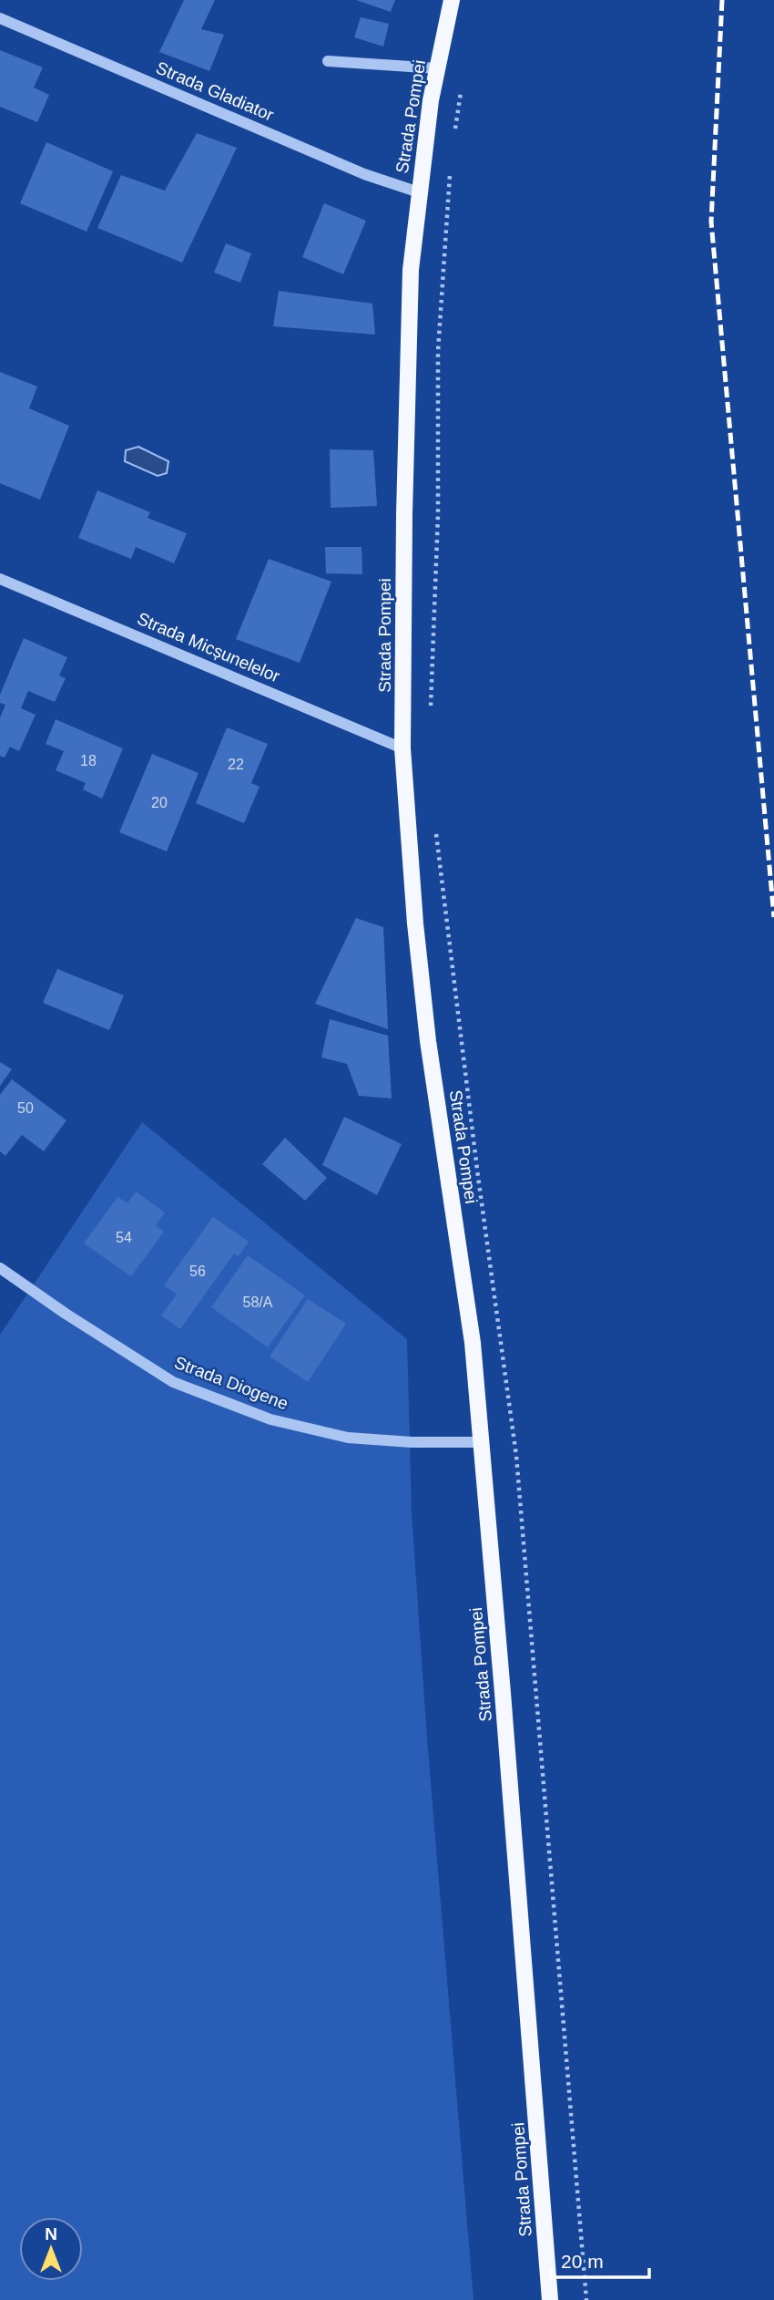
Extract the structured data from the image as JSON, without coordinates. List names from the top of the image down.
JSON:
{
  "streets": {
    "main road": ["Strada Pompei"],
    "street": ["Strada Gladiator", "Strada Micșunelelor", "Strada Diogene"]
  },
  "crossings": [
    ["Strada Gladiator", "Strada Pompei"],
    ["Strada Pompei", "Strada Micșunelelor"],
    ["Strada Pompei", "Strada Diogene"]
  ],
  "house_numbers": [
    "18",
    "22",
    "20",
    "50",
    "54",
    "56",
    "58/A"
  ],
  "scale_bar": "20 m",
  "north": "top"
}
